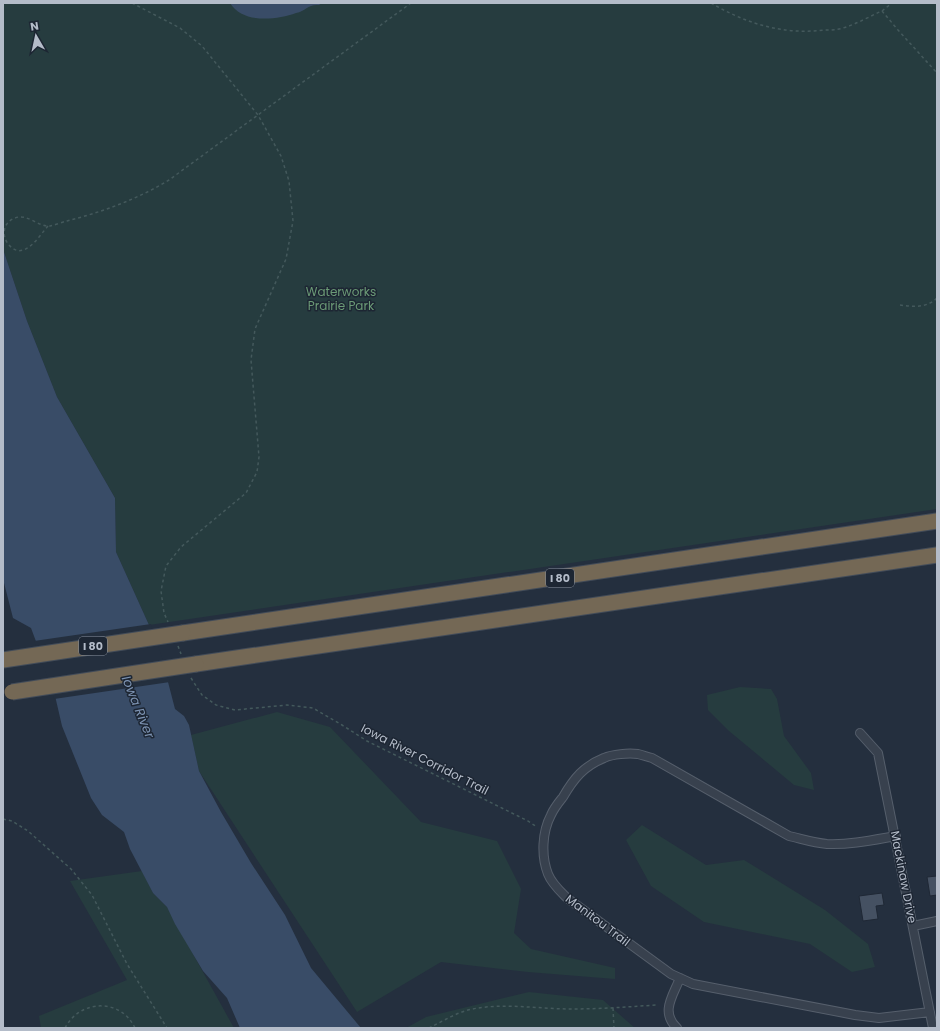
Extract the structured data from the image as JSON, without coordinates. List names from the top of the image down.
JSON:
{
  "streets": {
    "highway": ["I 80"],
    "street": ["Mackinaw Drive", "Manitou Trail"],
    "path": ["Iowa River Corridor Trail"]
  },
  "crossings": [
    ["Iowa River Corridor Trail", "Manitou Trail"],
    ["Mackinaw Drive", "Manitou Trail"]
  ],
  "water": ["Iowa River"],
  "parks": ["Waterworks Prairie Park"],
  "north": "top"
}
